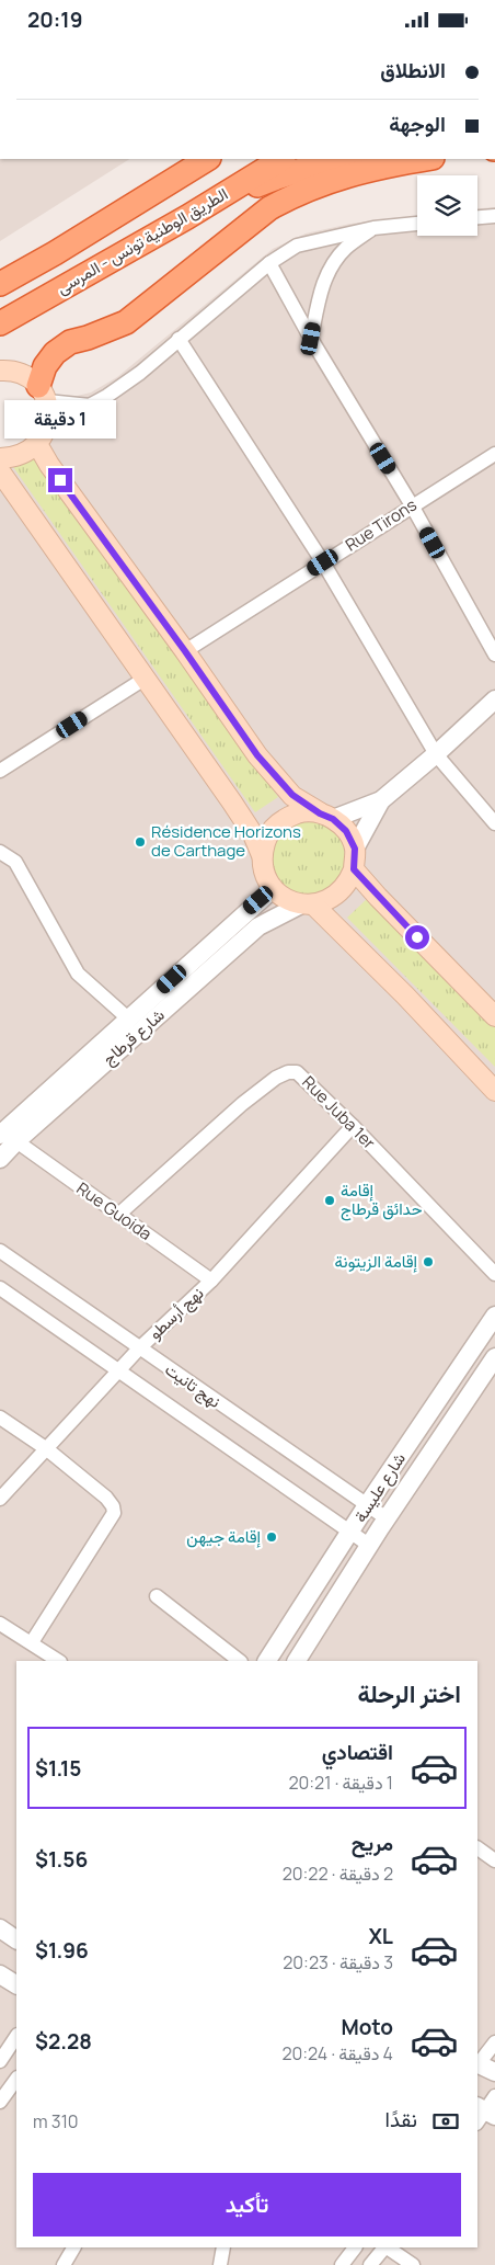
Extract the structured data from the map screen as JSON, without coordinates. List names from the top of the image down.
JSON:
{
  "streets": {
    "highway": ["الطريق الوطنية تونس - المرسى"],
    "street": [
      "Rue Tirons",
      "شارع قرطاج",
      "Rue Juba 1er",
      "Rue Guoida",
      "نهج أرسطو",
      "نهج تانيت",
      "شارع عليسة"
    ]
  },
  "crossings": [
    ["شارع قرطاج", "Rue Guoida"],
    ["Rue Juba 1er", "Rue Guoida"],
    ["Rue Juba 1er", "نهج أرسطو"],
    ["Rue Guoida", "نهج أرسطو"],
    ["نهج أرسطو", "نهج تانيت"],
    ["نهج تانيت", "شارع عليسة"]
  ],
  "places": [
    "Résidence Horizons de Carthage",
    "إقامة حدائق قرطاج",
    "إقامة الزيتونة",
    "إقامة جيهن"
  ],
  "page": {
    "status": "20:19",
    "banner": ["الانطلاق", "الوجهة"],
    "bubble": "1 دقيقة",
    "heading": "اختر الرحلة",
    "list": [
      {
        "name": "اقتصادي",
        "note": "1 دقيقة · 20:21",
        "value": "$1.15"
      },
      {
        "name": "مريح",
        "note": "2 دقيقة · 20:22",
        "value": "$1.56"
      },
      {
        "name": "XL",
        "note": "3 دقيقة · 20:23",
        "value": "$1.96"
      },
      {
        "name": "Moto",
        "note": "4 دقيقة · 20:24",
        "value": "$2.28"
      }
    ],
    "pay": ["نقدًا", "310 m"],
    "buttons": "تأكيد"
  }
}
